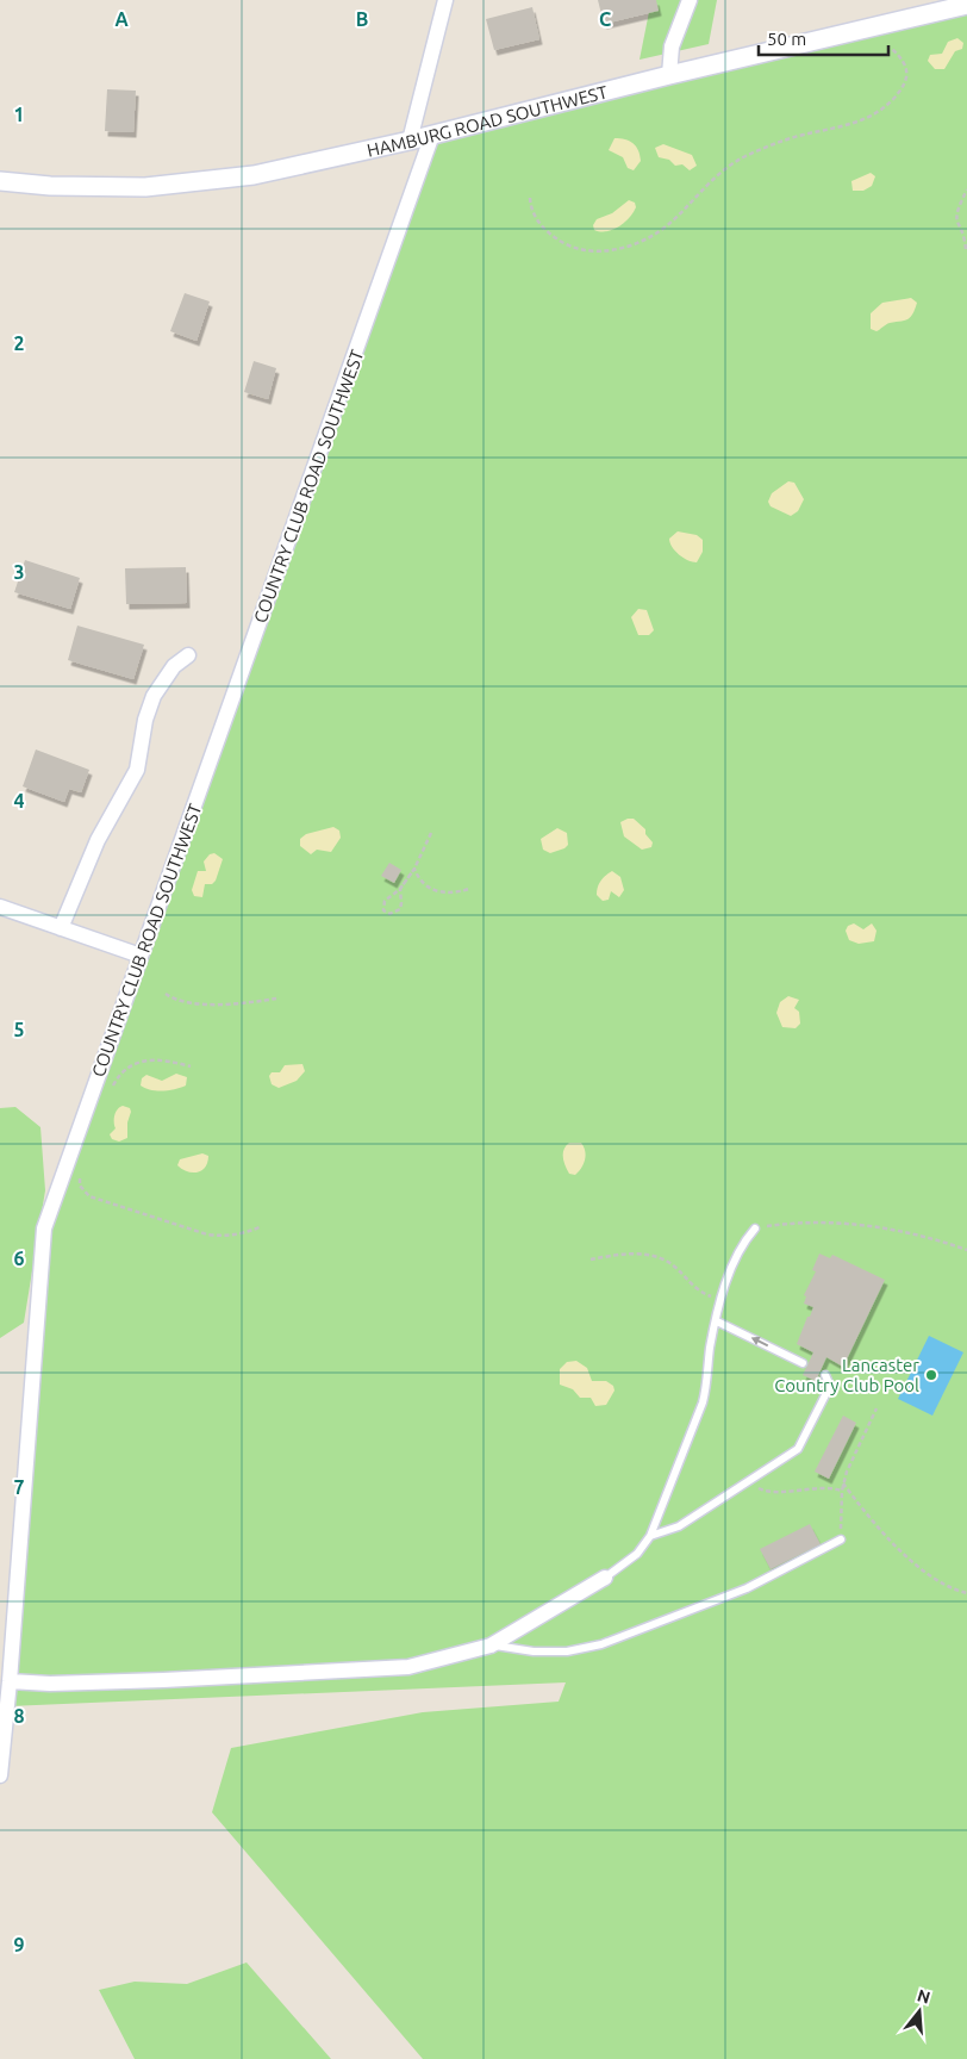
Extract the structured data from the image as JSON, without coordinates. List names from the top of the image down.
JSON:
{
  "streets": {
    "street": ["HAMBURG ROAD SOUTHWEST", "COUNTRY CLUB ROAD SOUTHWEST"]
  },
  "crossings": [
    ["HAMBURG ROAD SOUTHWEST", "COUNTRY CLUB ROAD SOUTHWEST"]
  ],
  "places": ["Lancaster Country Club Pool"],
  "scale_bar": "50 m",
  "north": "top",
  "grid": {
    "columns": ["A", "B", "C"],
    "rows": [
      "1",
      "2",
      "3",
      "4",
      "5",
      "6",
      "7",
      "8",
      "9"
    ]
  }
}
